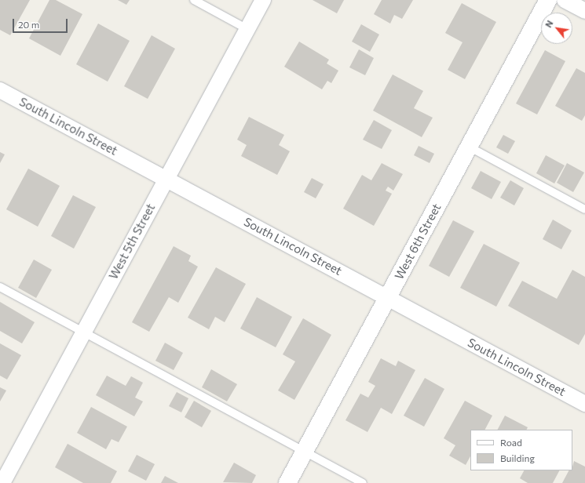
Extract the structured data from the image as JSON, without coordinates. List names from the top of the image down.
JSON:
{
  "streets": {
    "street": ["South Lincoln Street", "West 5th Street", "West 6th Street"]
  },
  "crossings": [
    ["South Lincoln Street", "West 5th Street"],
    ["South Lincoln Street", "West 6th Street"]
  ],
  "legend": ["Road", "Building"],
  "scale_bar": "20 m",
  "north": "top left"
}
